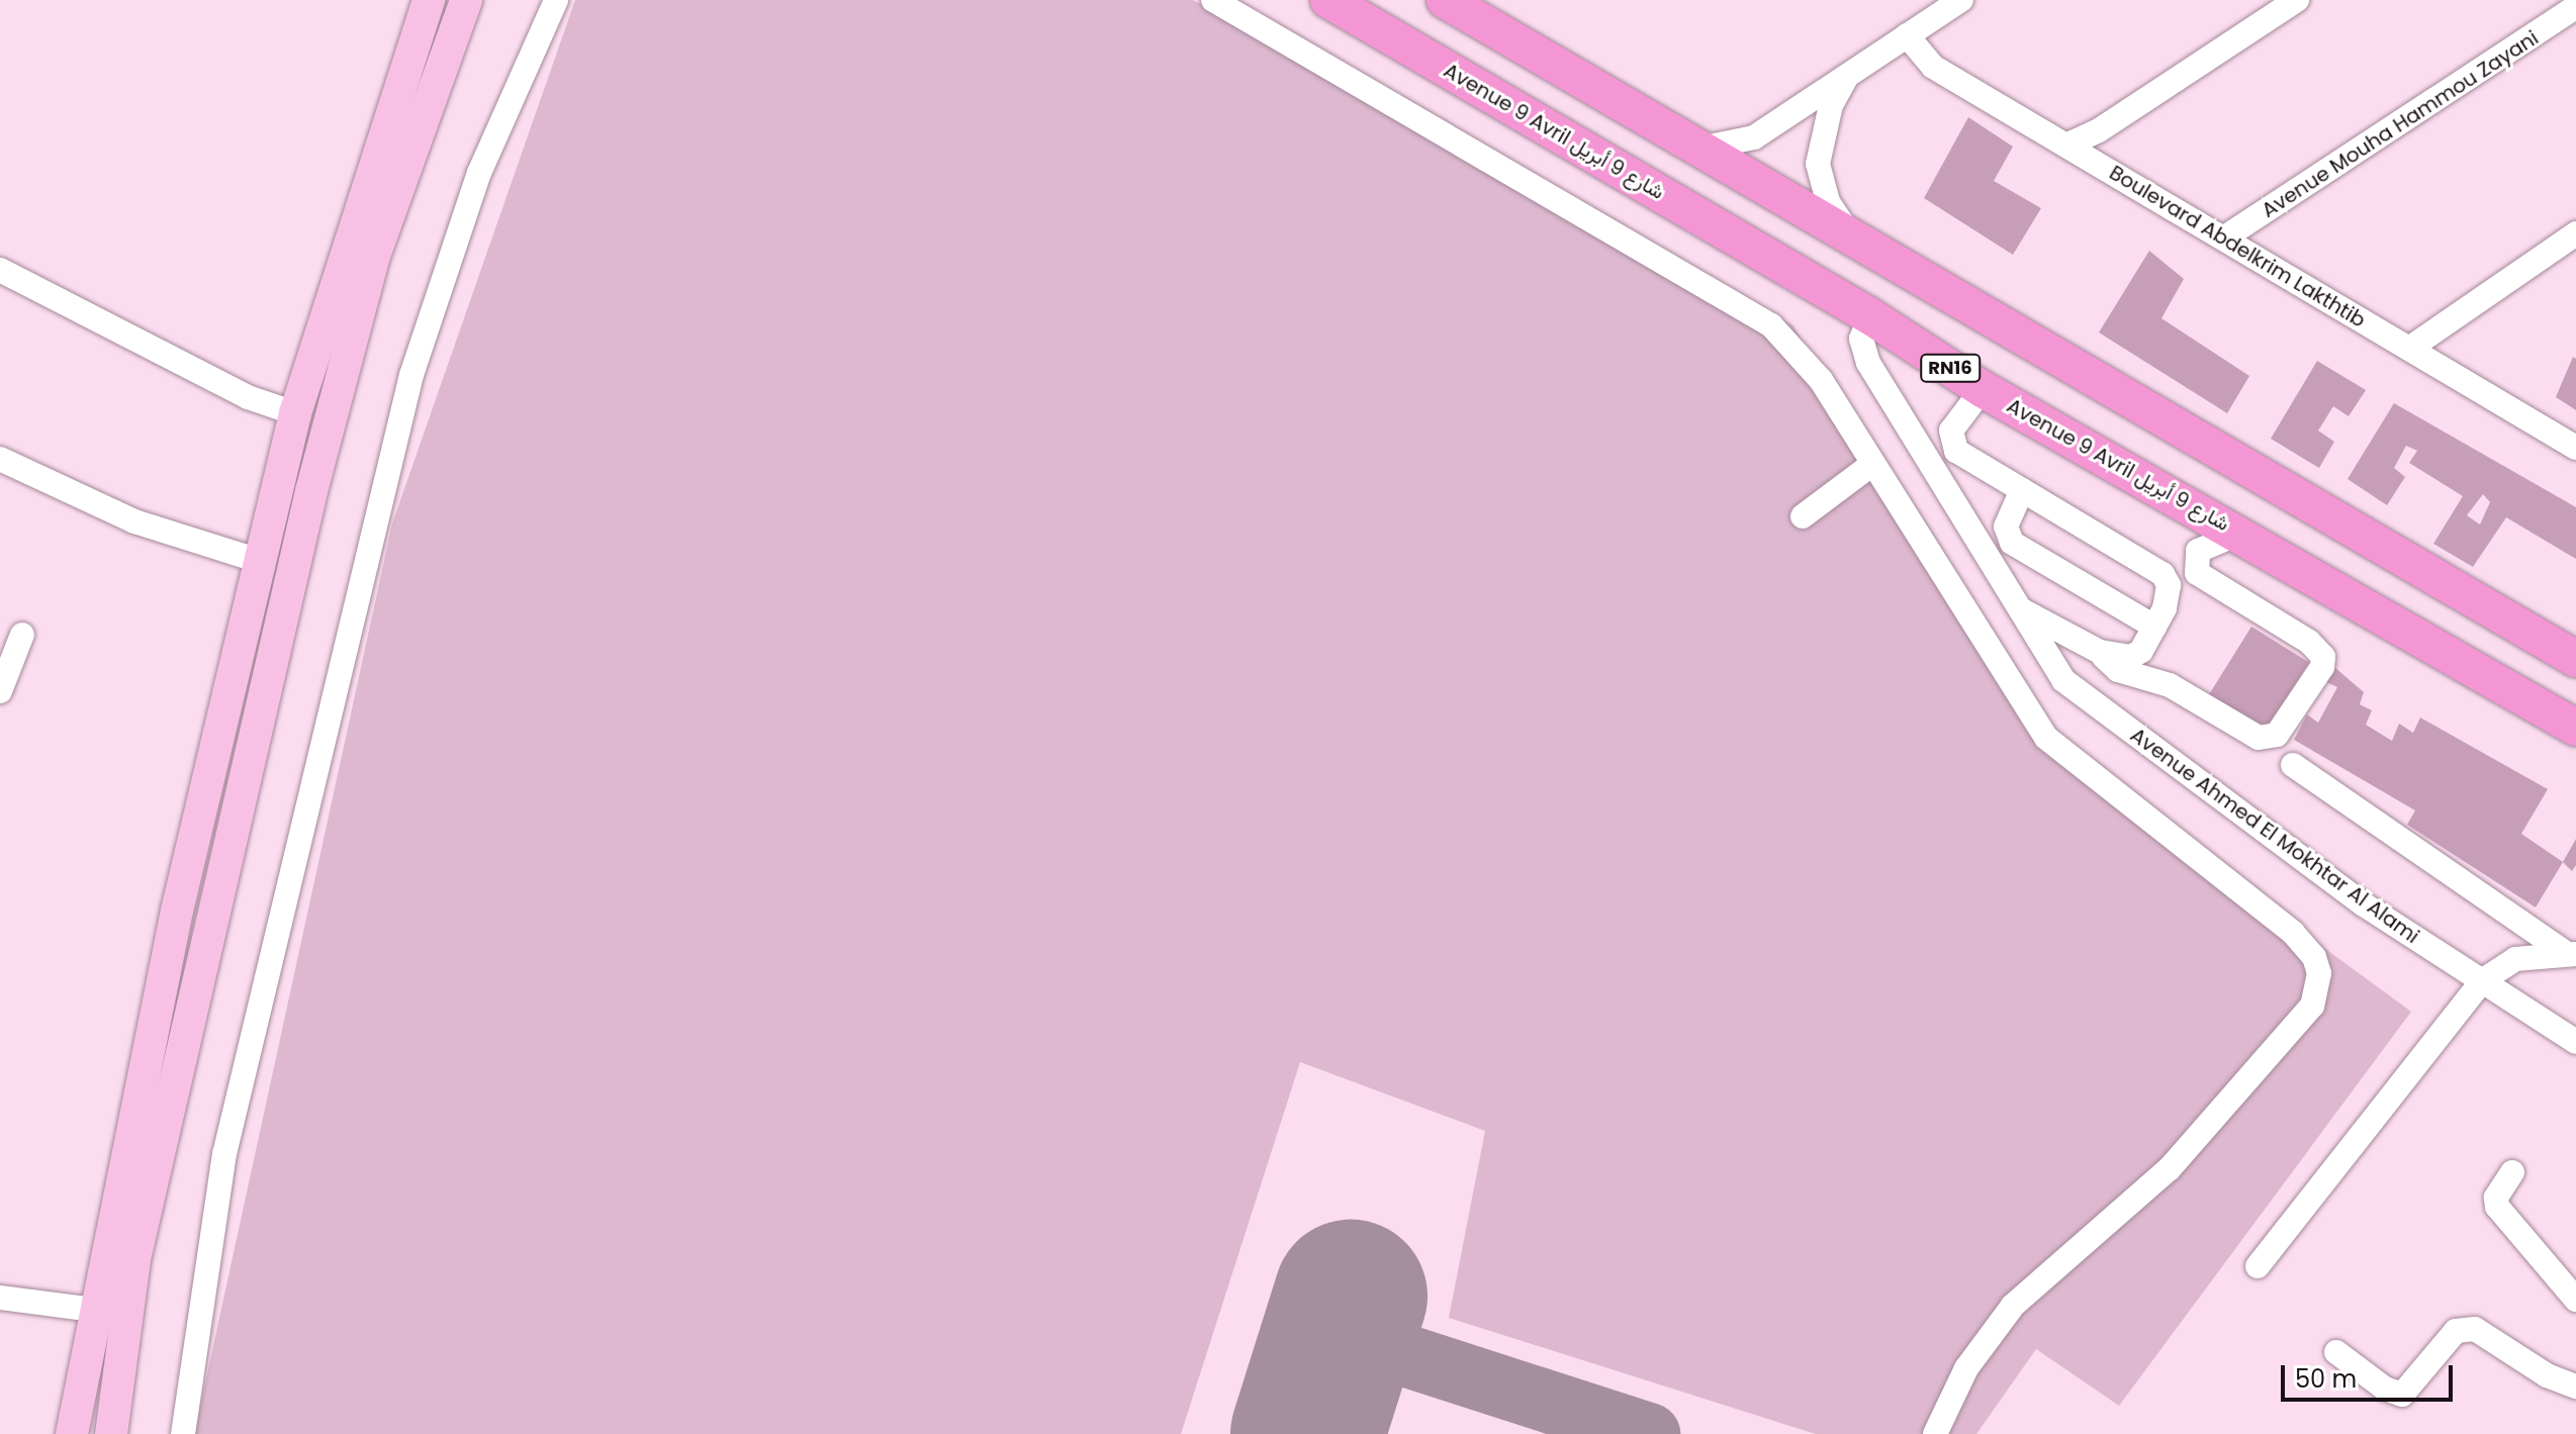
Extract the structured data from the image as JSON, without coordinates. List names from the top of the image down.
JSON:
{
  "streets": {
    "highway": ["Avenue 9 Avril شارع 9 أبريل", "RN16"],
    "street": ["Avenue Mouha Hammou Zayani", "Boulevard Abdelkrim Lakthtib", "Avenue Ahmed El Mokhtar Al Alami"]
  },
  "crossings": [
    ["Avenue Mouha Hammou Zayani", "Boulevard Abdelkrim Lakthtib"],
    ["Avenue 9 Avril شارع 9 أبريل", "Avenue Ahmed El Mokhtar Al Alami"]
  ],
  "scale_bar": "50 m"
}
